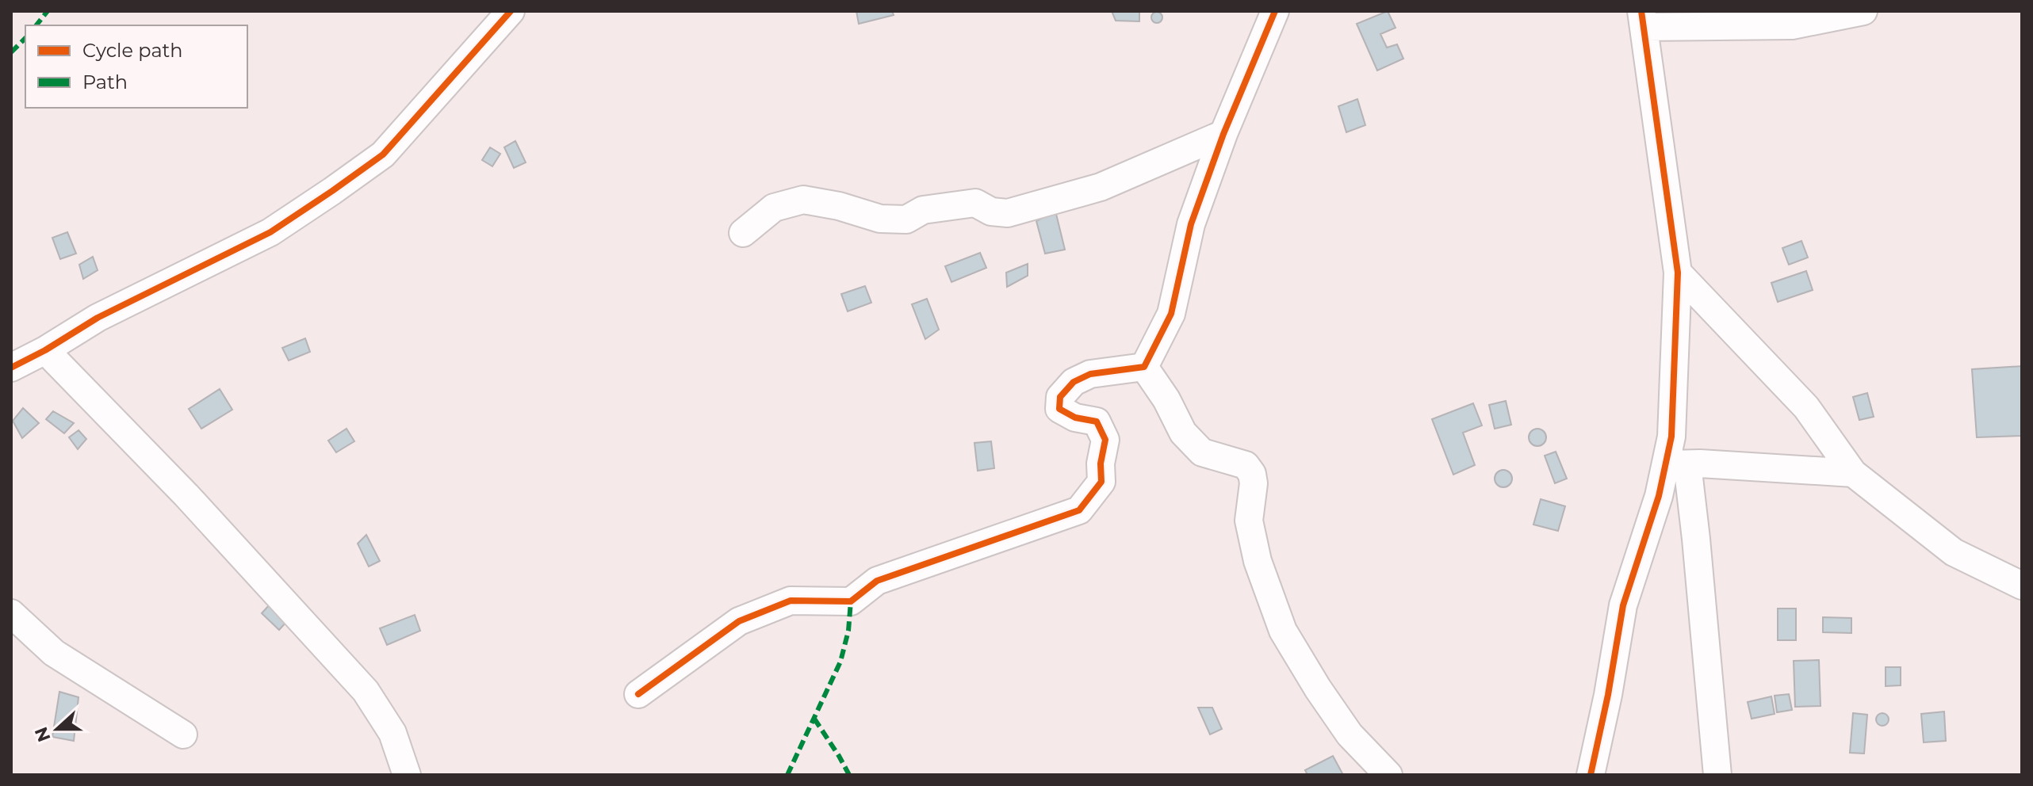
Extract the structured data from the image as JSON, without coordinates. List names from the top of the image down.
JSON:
{
  "legend": ["Cycle path", "Path"],
  "north": "left"
}
